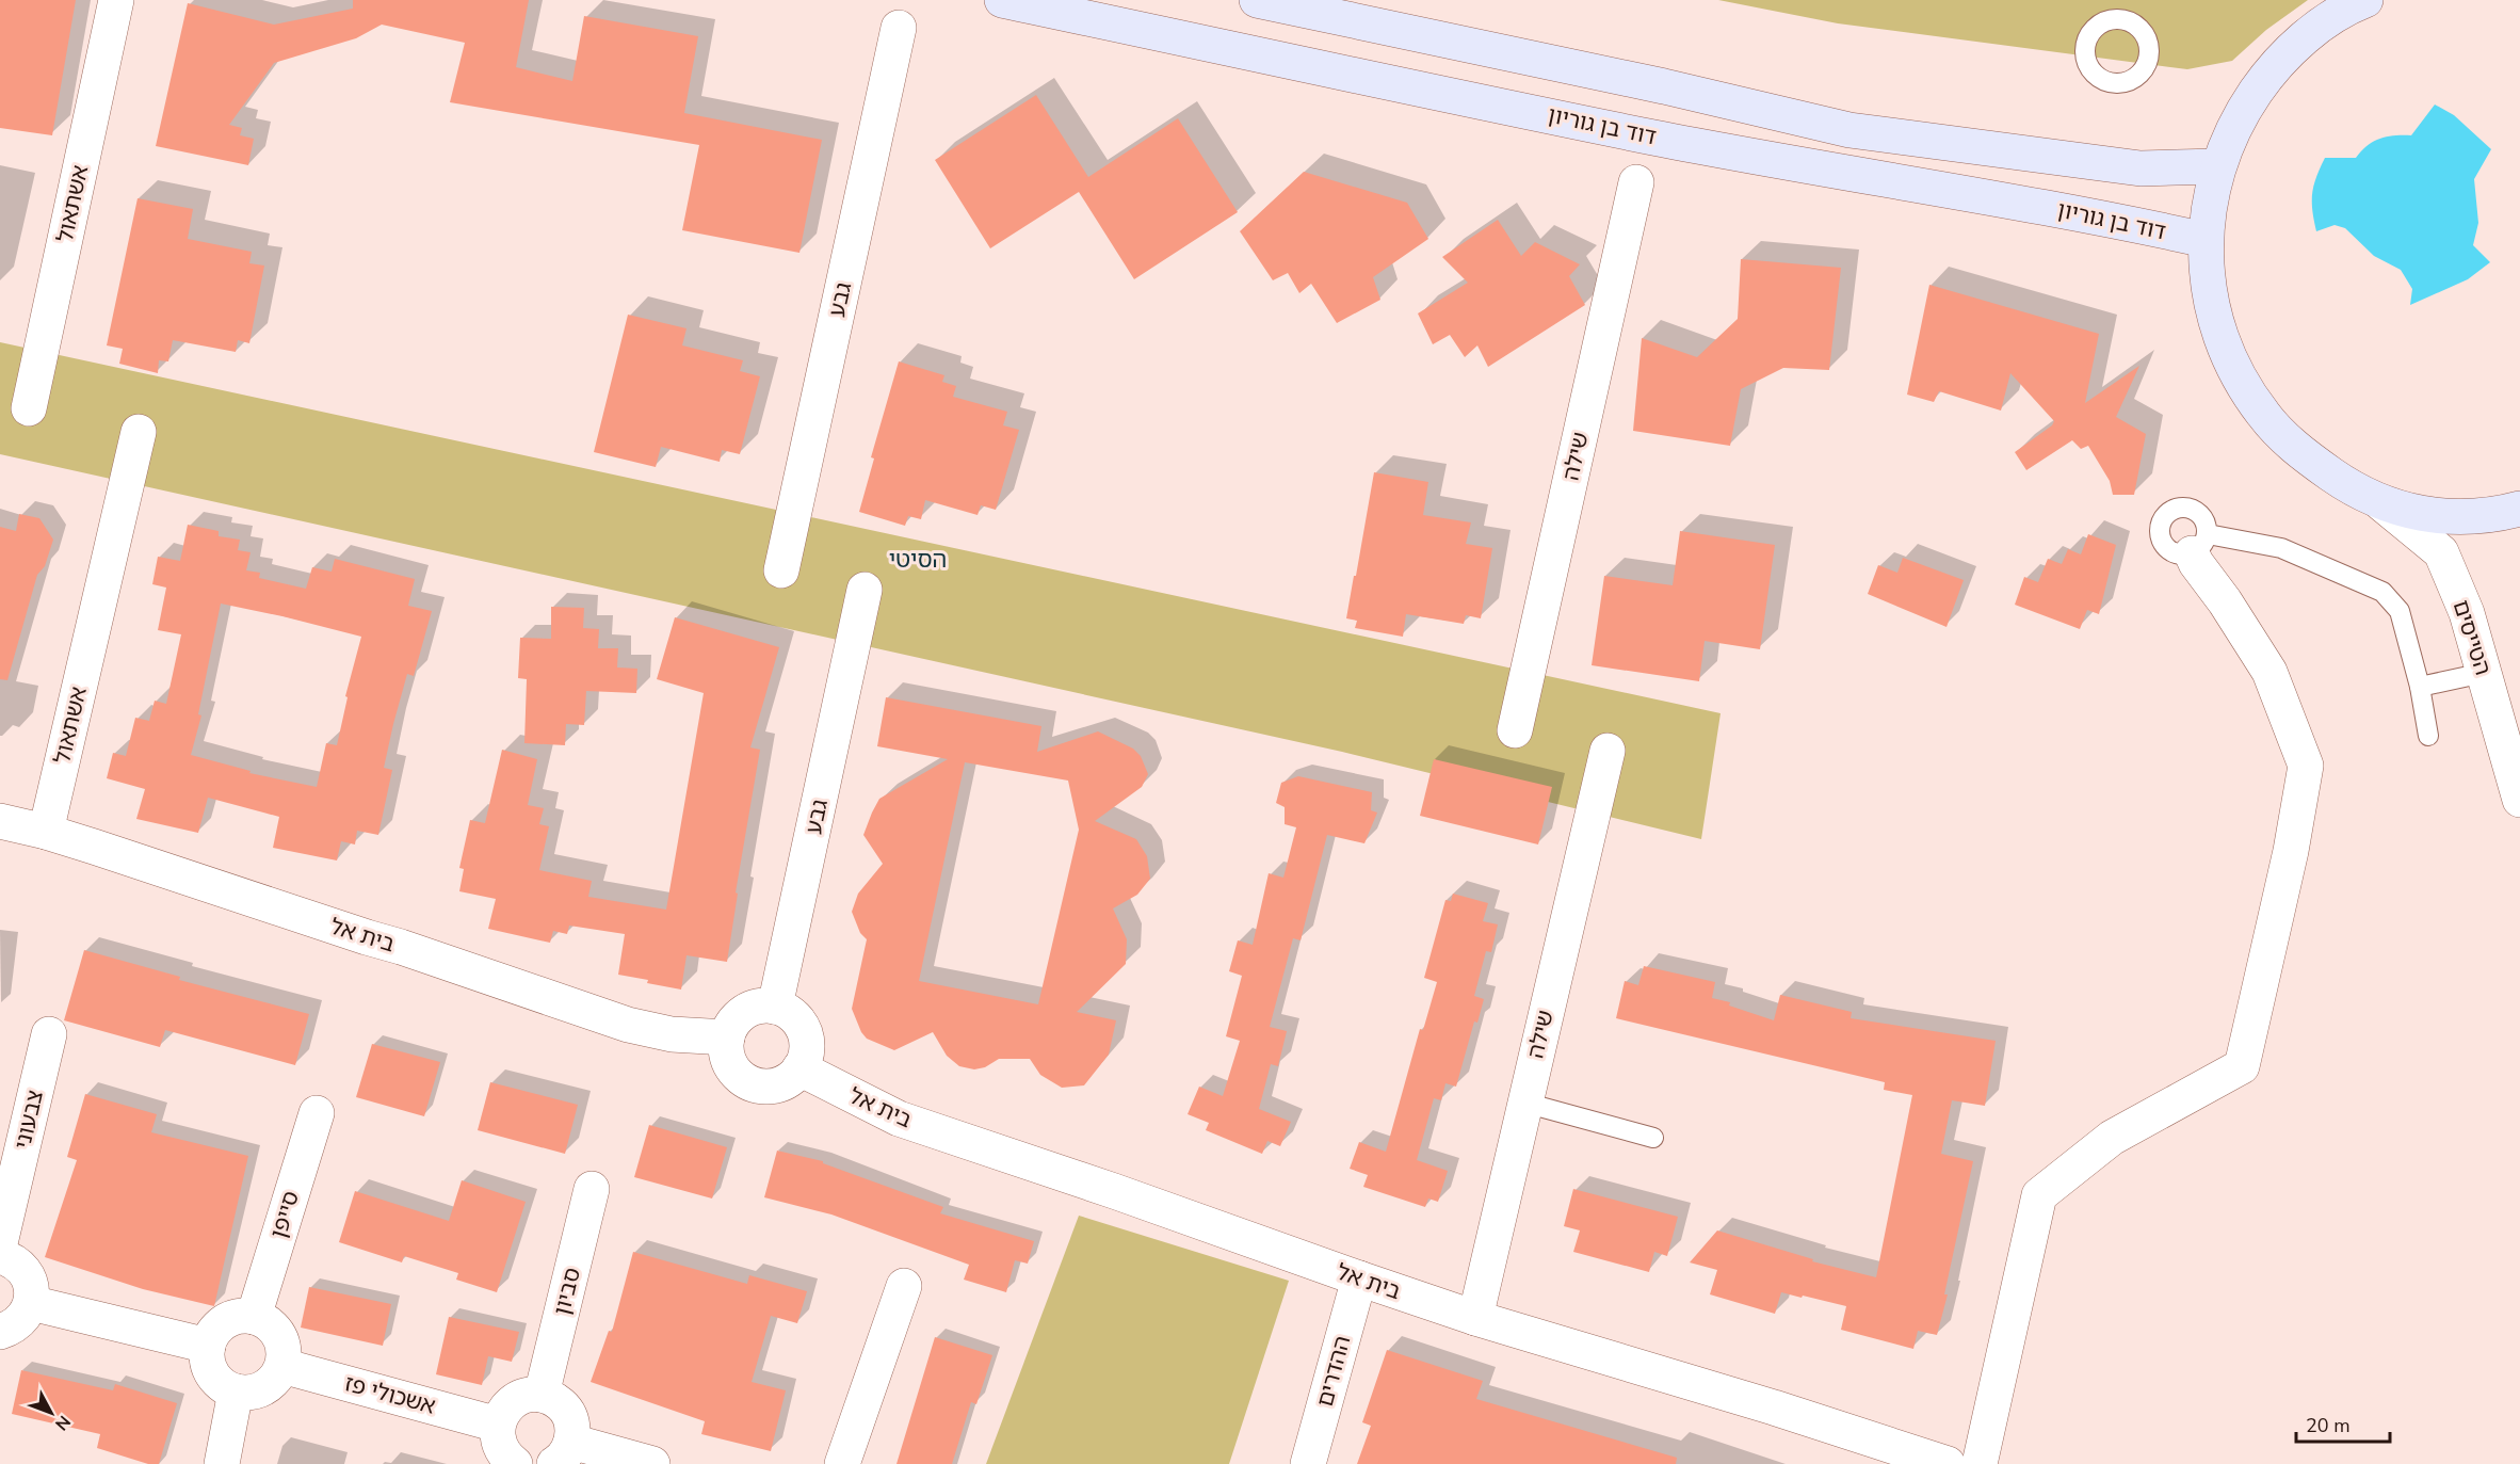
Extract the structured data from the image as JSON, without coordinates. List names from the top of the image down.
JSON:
{
  "streets": {
    "main road": ["דוד בן גוריון"],
    "street": [
      "אשתאול",
      "גבע",
      "שילה",
      "הטייסים",
      "בית אל",
      "צבעוני",
      "סייפן",
      "סביון",
      "ההדרים",
      "אשכולי פז"
    ]
  },
  "crossings": [
    ["אשתאול", "בית אל"],
    ["גבע", "בית אל"],
    ["שילה", "בית אל"],
    ["בית אל", "ההדרים"],
    ["סייפן", "אשכולי פז"]
  ],
  "districts": ["הסיטי"],
  "scale_bar": "20 m",
  "north": "bottom right"
}
